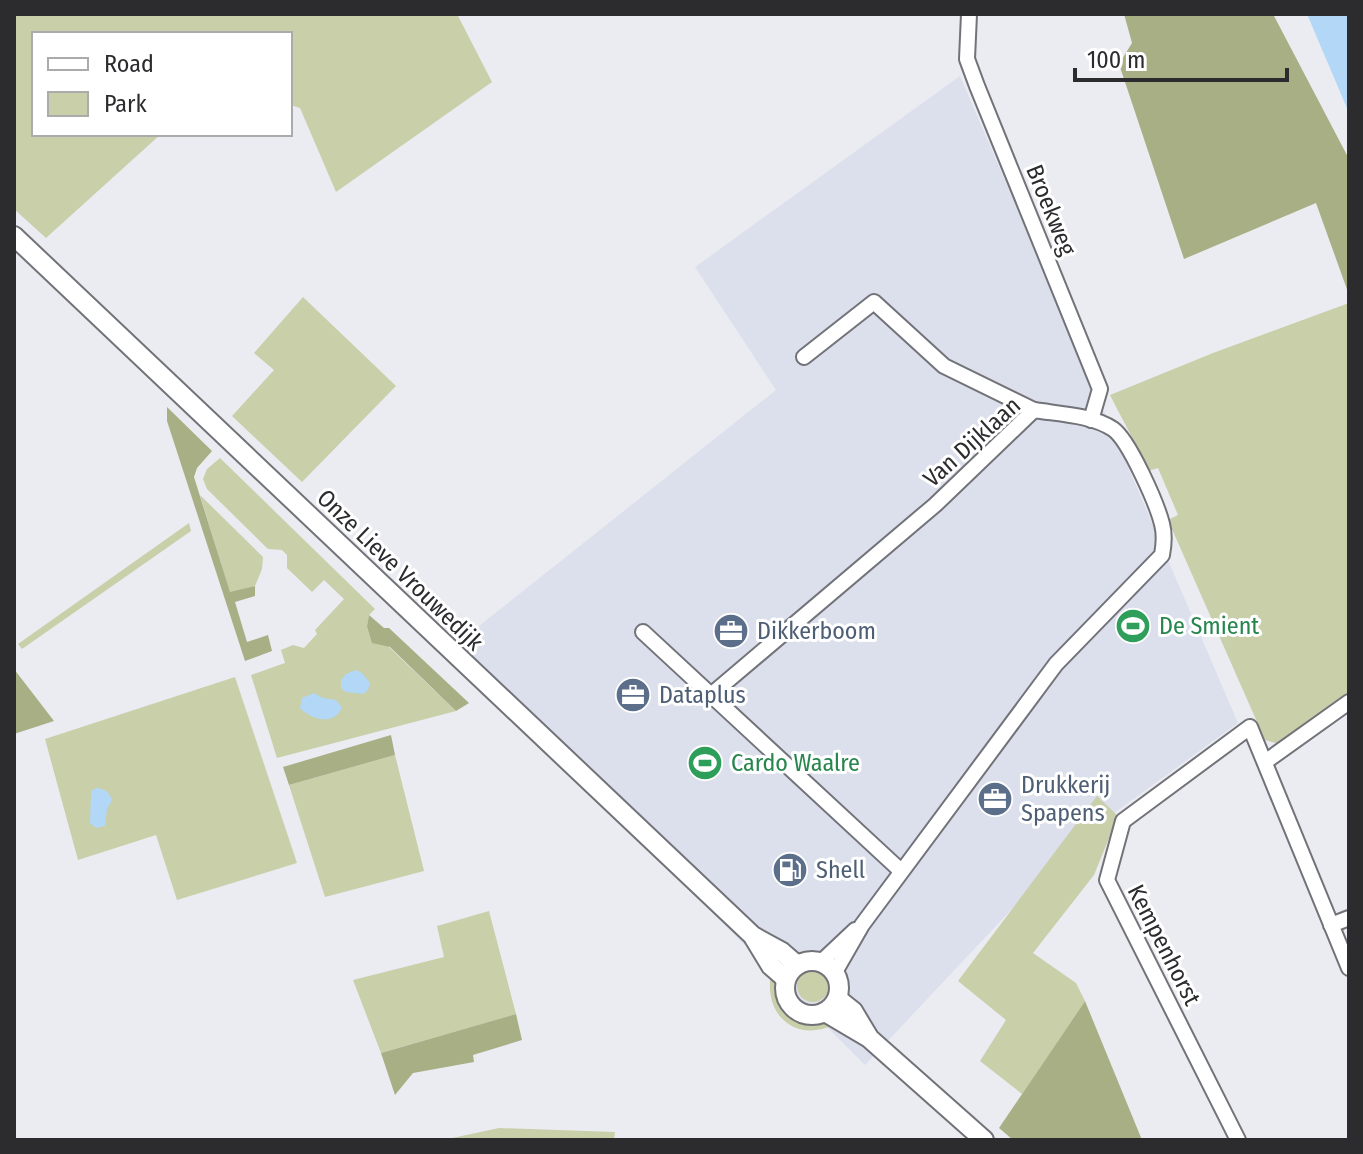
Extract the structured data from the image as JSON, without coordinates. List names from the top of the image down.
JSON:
{
  "streets": {
    "main road": ["Onze Lieve Vrouwedijk"],
    "street": ["Broekweg", "Van Dijklaan", "Kempenhorst"]
  },
  "crossings": [
    ["Broekweg", "Van Dijklaan"],
    ["Van Dijklaan", "Onze Lieve Vrouwedijk"]
  ],
  "places": {
    "sports": ["De Smient", "Cardo Waalre"],
    "office": ["Dikkerboom", "Dataplus", "Drukkerij Spapens"],
    "fuel station": ["Shell"]
  },
  "legend": ["Road", "Park"],
  "scale_bar": "100 m"
}
